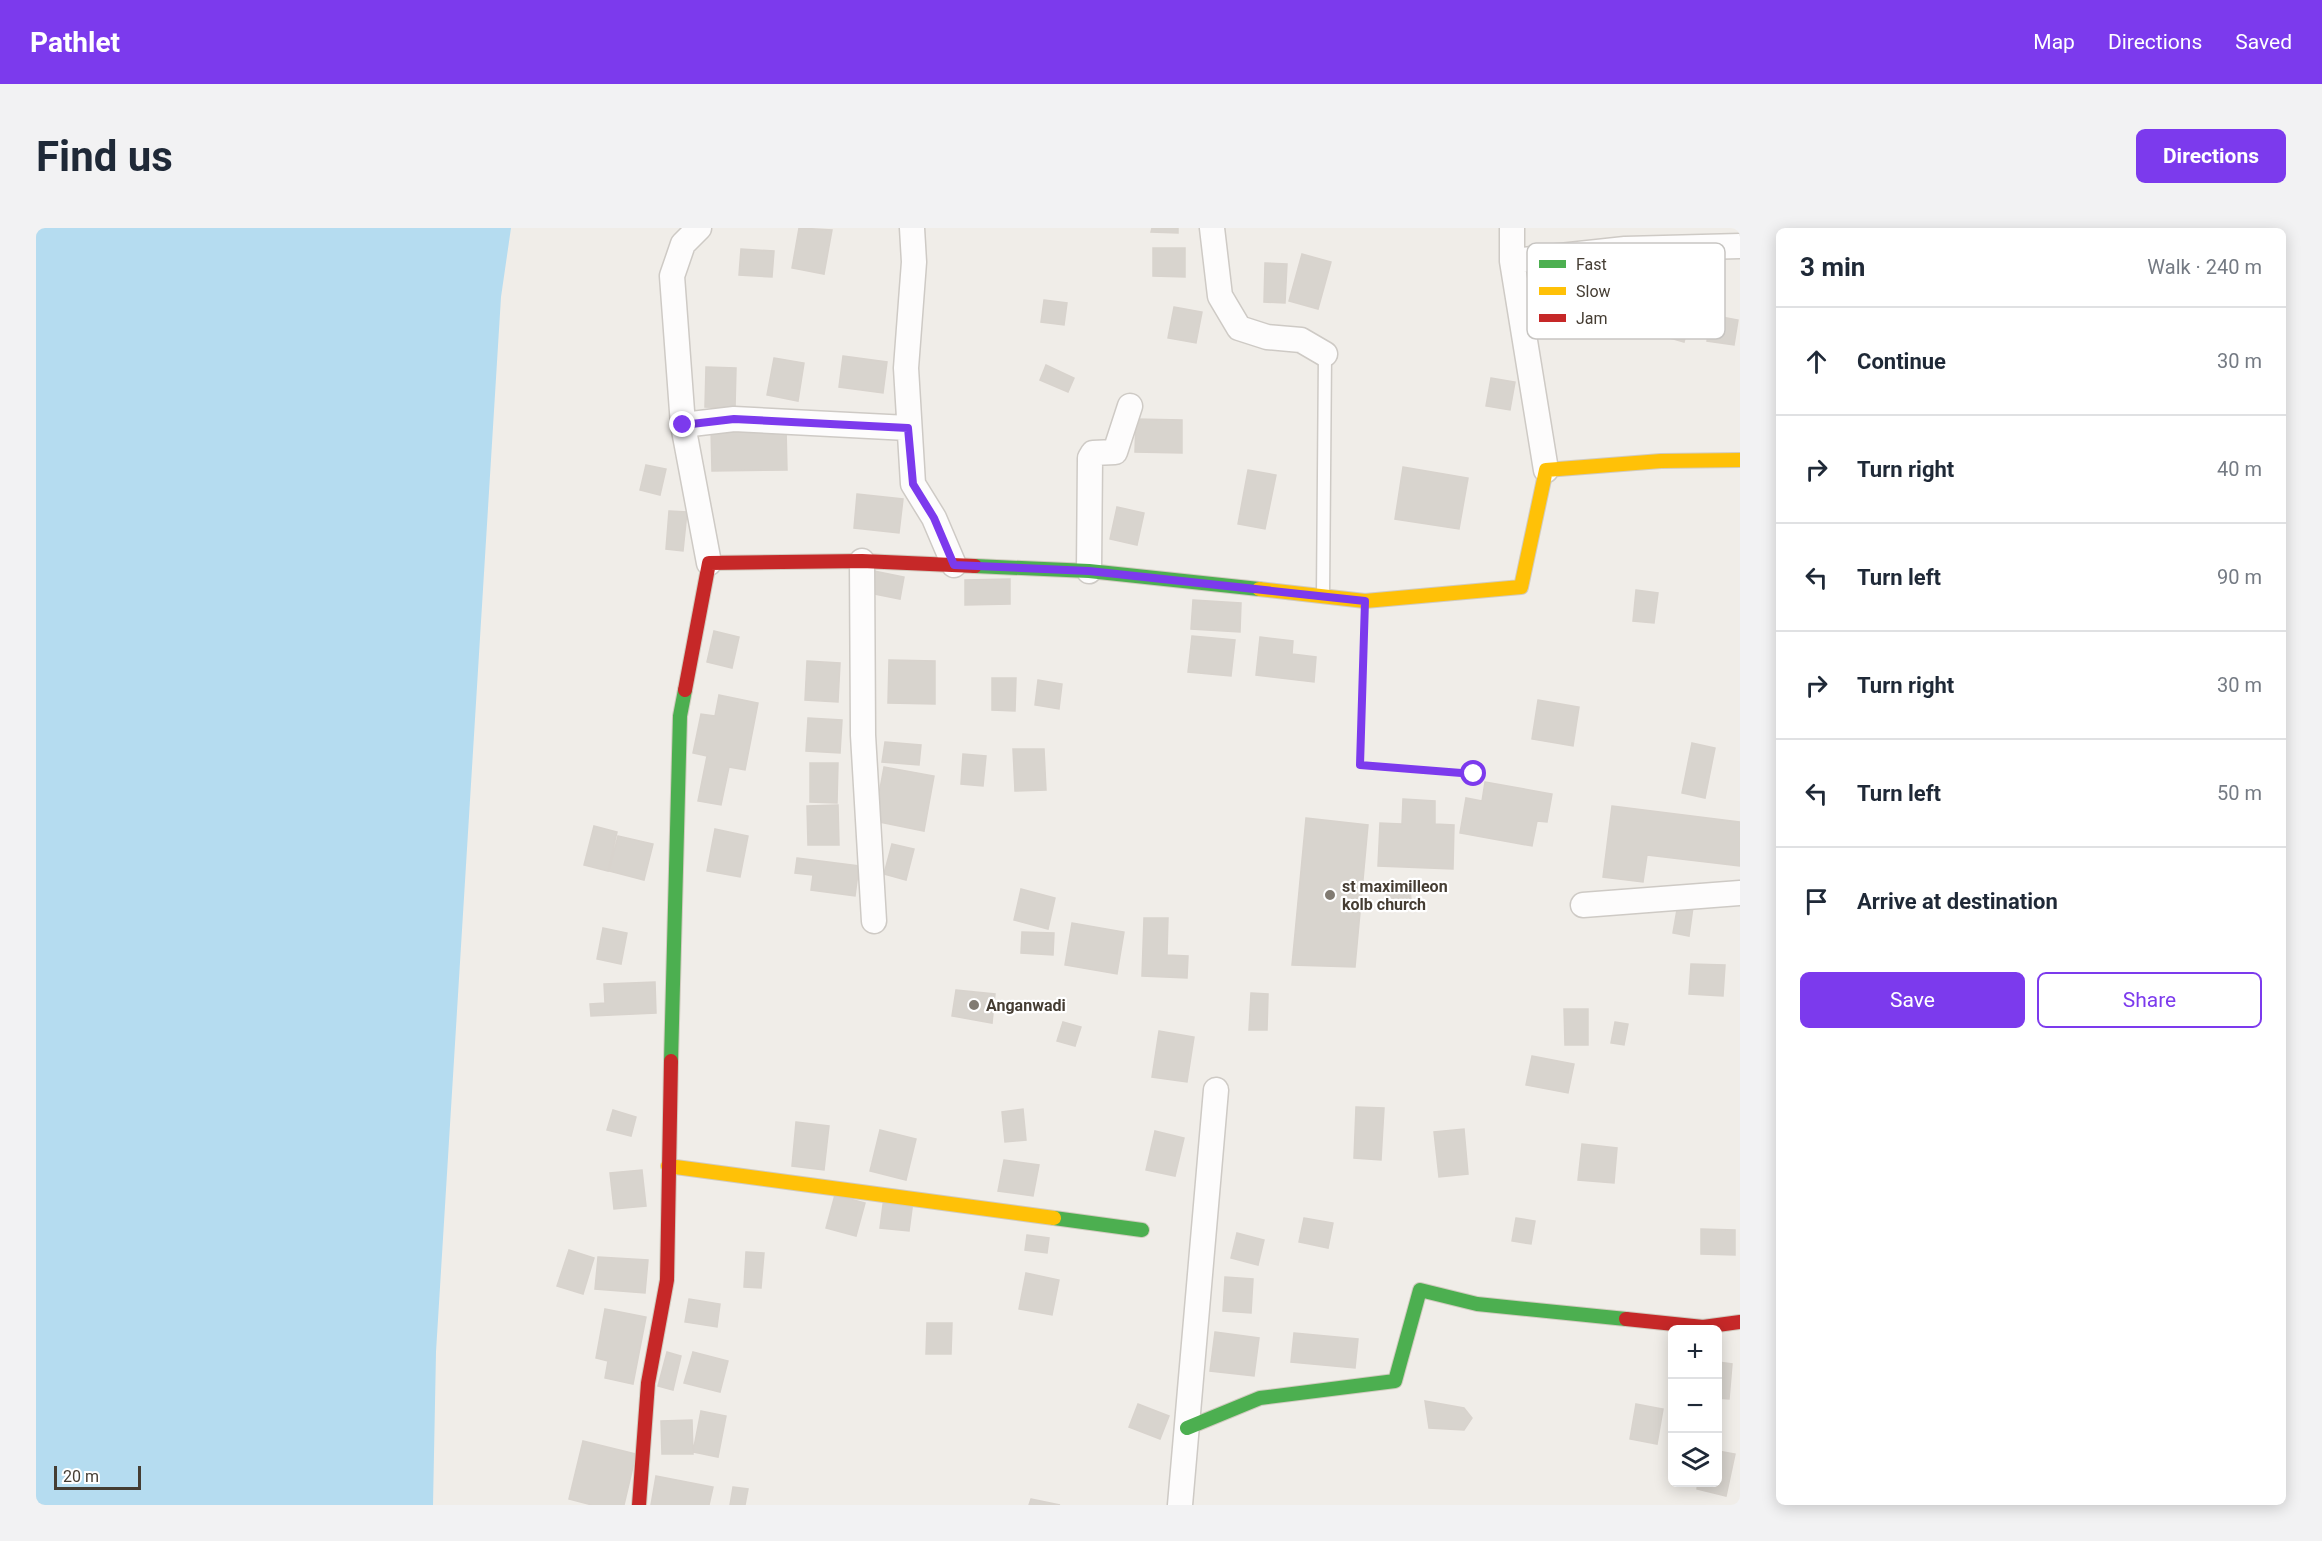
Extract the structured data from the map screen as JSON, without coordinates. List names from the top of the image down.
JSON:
{
  "places": ["st maximilleon kolb church", "Anganwadi"],
  "legend": ["Fast", "Slow", "Jam"],
  "scale_bar": "20 m",
  "page": {
    "header": "Pathlet",
    "nav": ["Map", "Directions", "Saved"],
    "buttons": [
      "Directions",
      ["Save", "Share"]
    ],
    "title": "Find us",
    "heading": ["3 min", "Walk · 240 m"],
    "list": [
      ["Continue", "30 m"],
      ["Turn right", "40 m"],
      ["Turn left", "90 m"],
      ["Turn right", "30 m"],
      ["Turn left", "50 m"],
      "Arrive at destination"
    ],
    "map_buttons": ["+", "−"],
    "scale": "20 m"
  }
}
